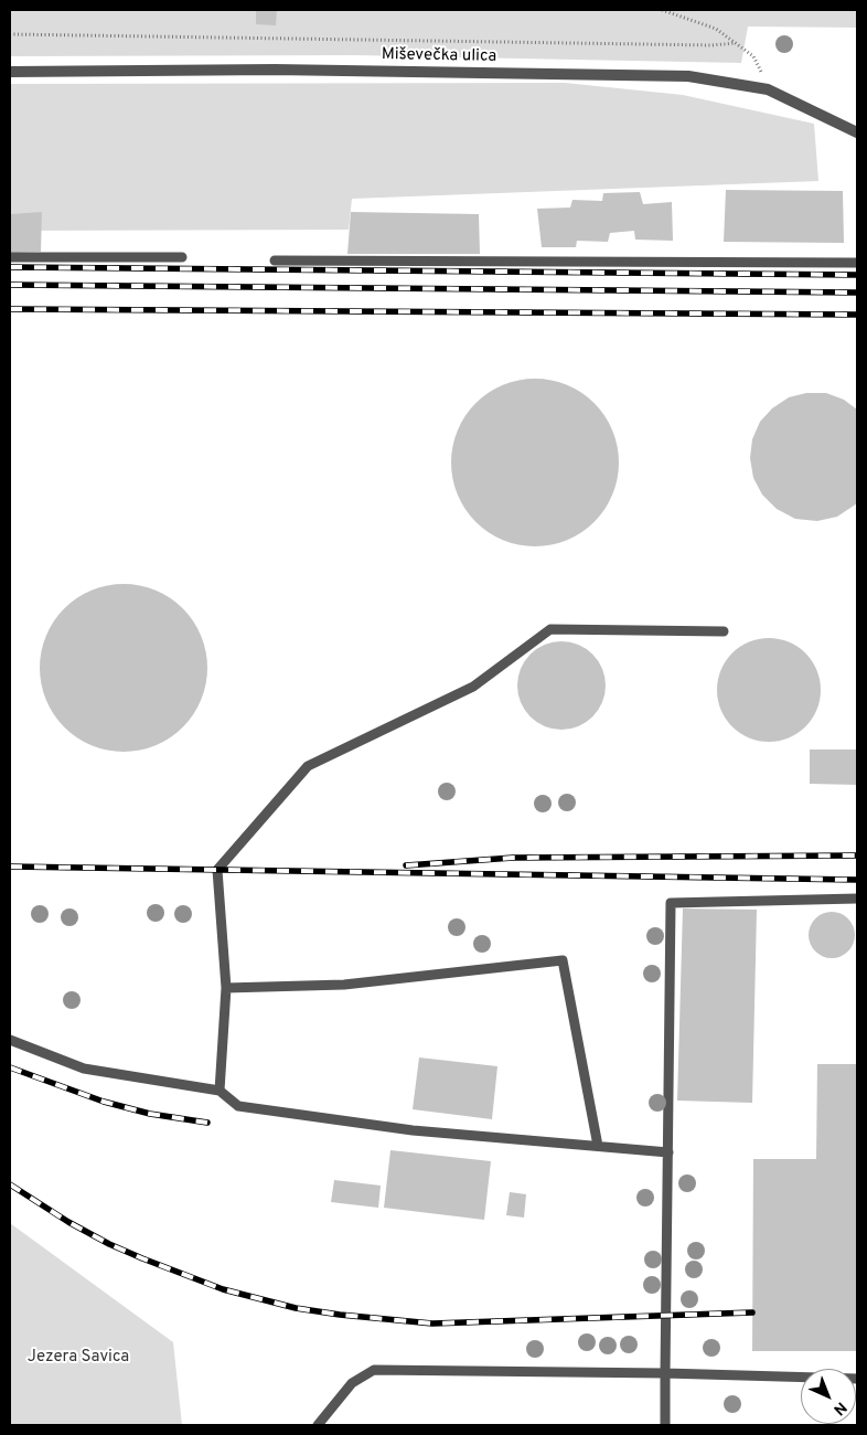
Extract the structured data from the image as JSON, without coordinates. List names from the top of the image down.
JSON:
{
  "streets": {
    "street": ["Miševečka ulica"]
  },
  "parks": ["Jezera Savica"],
  "north": "bottom right"
}
